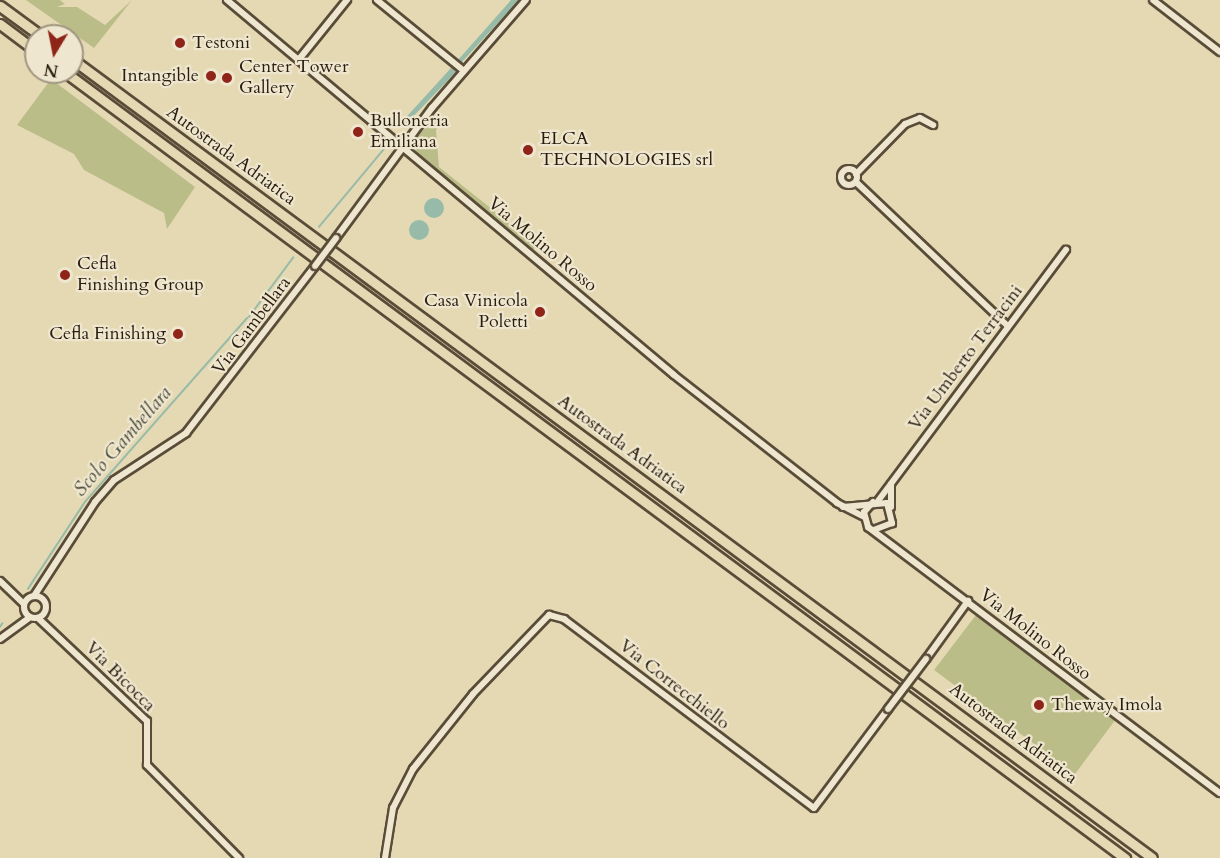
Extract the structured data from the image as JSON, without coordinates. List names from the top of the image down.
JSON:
{
  "streets": {
    "highway": ["Autostrada Adriatica"],
    "street": [
      "Via Molino Rosso",
      "Via Gambellara",
      "Via Umberto Terracini",
      "Via Bicocca",
      "Via Correcchiello"
    ]
  },
  "crossings": [
    ["Via Molino Rosso", "Via Gambellara"],
    ["Via Molino Rosso", "Via Umberto Terracini"],
    ["Via Molino Rosso", "Via Correcchiello"],
    ["Via Gambellara", "Via Bicocca"]
  ],
  "water": ["Scolo Gambellara"],
  "places": [
    "Testoni",
    "Intangible",
    "Center Tower Gallery",
    "Bulloneria Emiliana",
    "ELCA TECHNOLOGIES srl",
    "Cefla Finishing Group",
    "Casa Vinicola Poletti",
    "Cefla Finishing",
    "Theway Imola"
  ],
  "north": "bottom"
}
